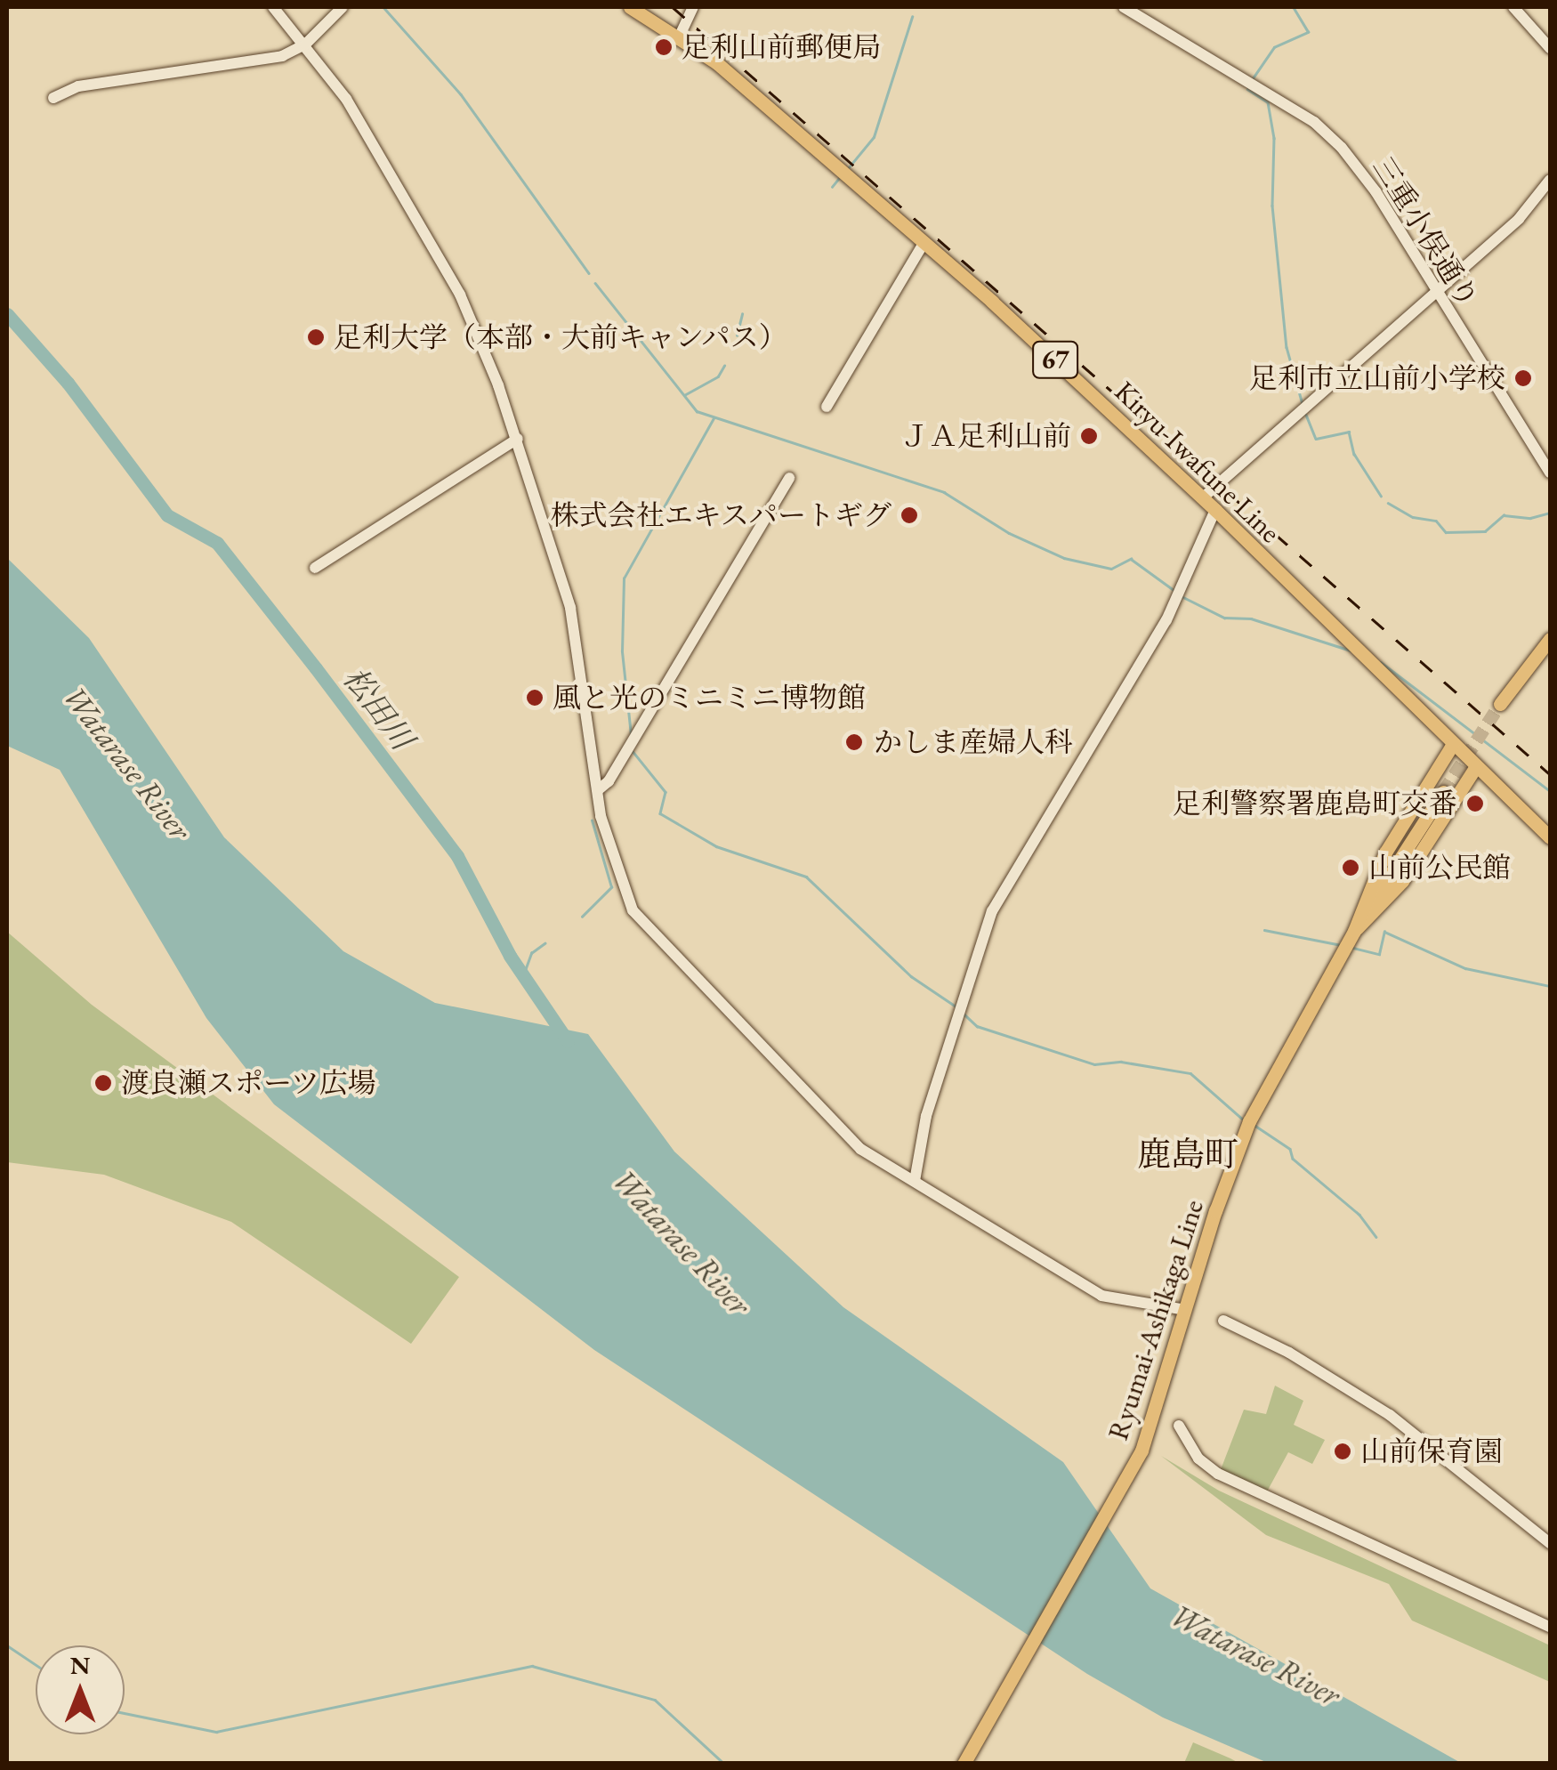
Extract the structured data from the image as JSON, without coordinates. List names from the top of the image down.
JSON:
{
  "streets": {
    "main road": ["67", "Kiryu-Iwafune Line", "Ryumai-Ashikaga Line"],
    "street": ["三重小俣通り"]
  },
  "crossings": [
    ["Kiryu-Iwafune Line", "Ryumai-Ashikaga Line"]
  ],
  "districts": ["鹿島町"],
  "water": ["松田川", "Watarase River"],
  "places": [
    "足利山前郵便局",
    "足利大学（本部・大前キャンパス）",
    "足利市立山前小学校",
    "ＪＡ足利山前",
    "株式会社エキスパートギグ",
    "風と光のミニミニ博物館",
    "かしま産婦人科",
    "足利警察署鹿島町交番",
    "山前公民館",
    "渡良瀬スポーツ広場",
    "山前保育園"
  ],
  "north": "top"
}
